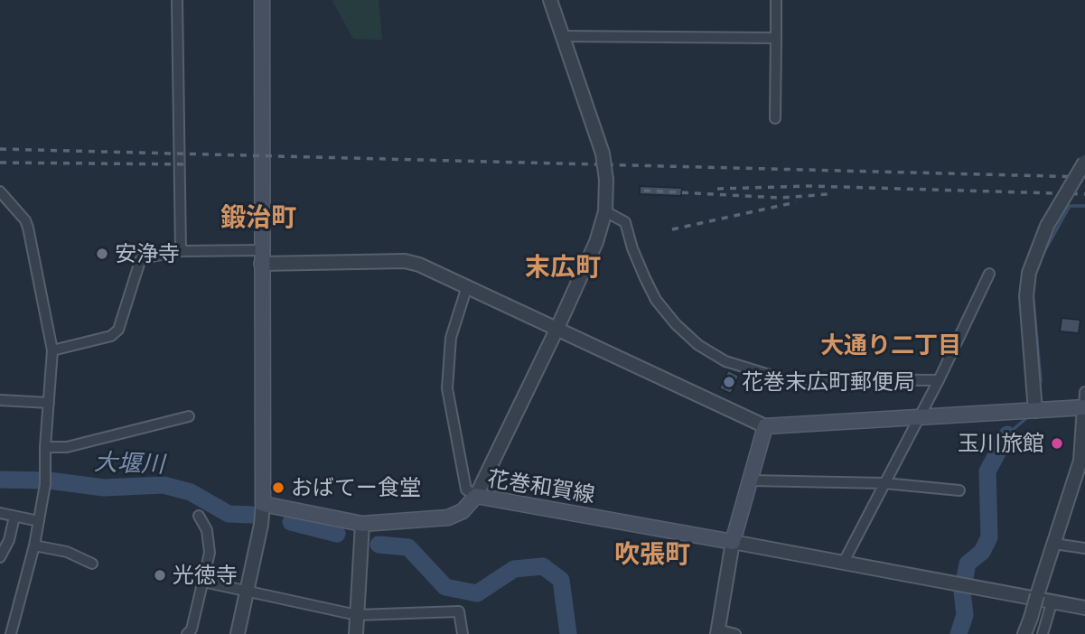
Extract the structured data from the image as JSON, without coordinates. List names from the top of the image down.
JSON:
{
  "streets": {
    "main road": ["花巻和賀線"]
  },
  "districts": [
    "鍛治町",
    "末広町",
    "大通り二丁目",
    "吹張町"
  ],
  "water": ["大堰川"],
  "places": [
    "安浄寺",
    "花巻末広町郵便局",
    "玉川旅館",
    "おばてー食堂",
    "光徳寺"
  ]
}
